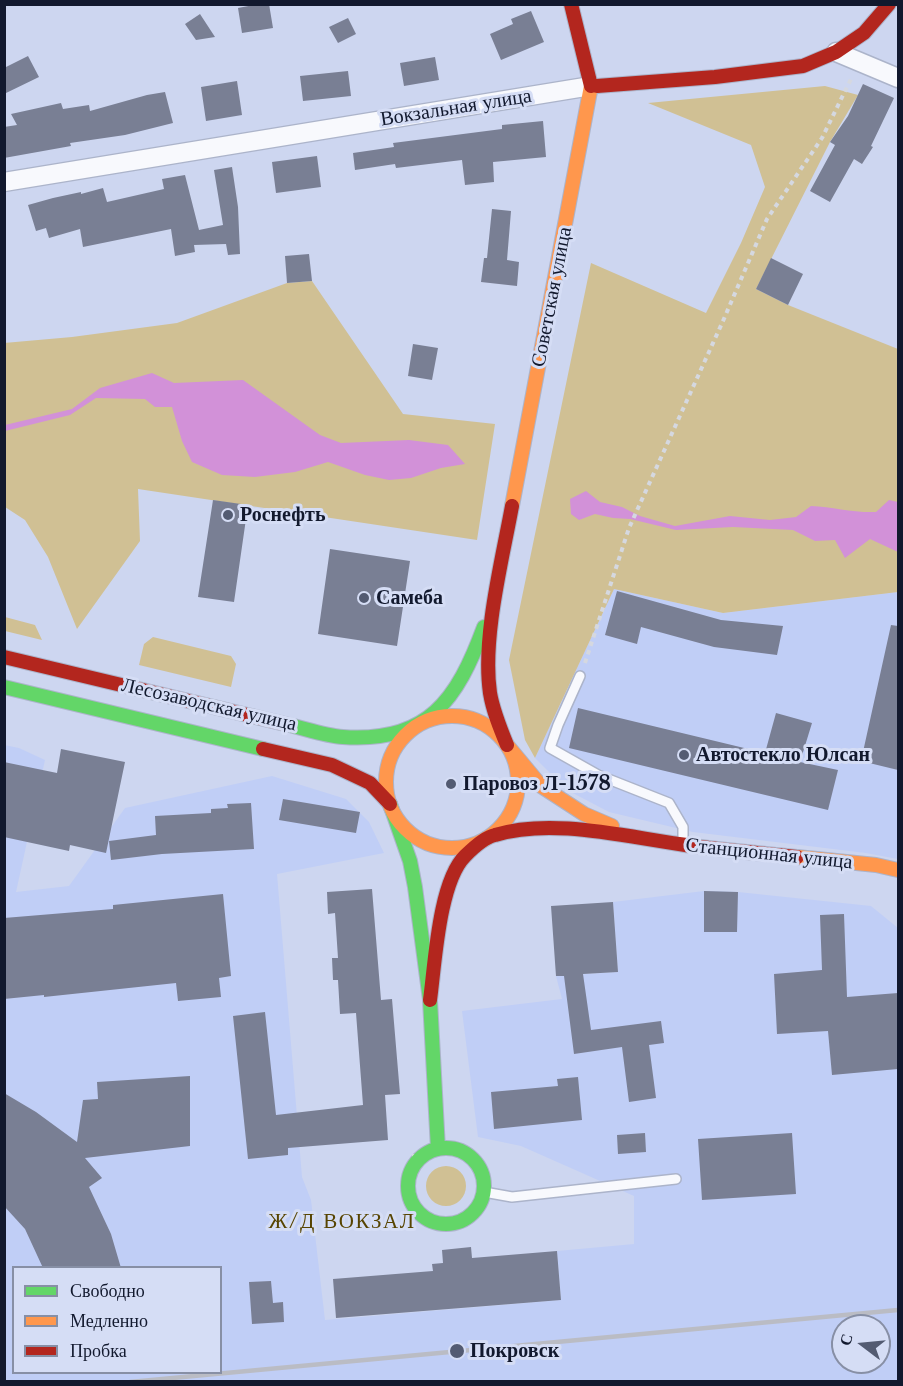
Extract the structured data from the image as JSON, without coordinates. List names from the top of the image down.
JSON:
{
  "streets": {
    "main road": [
      "Вокзальная улица",
      "Советская улица",
      "Лесозаводская улица",
      "Станционная улица"
    ]
  },
  "crossings": [
    ["Вокзальная улица", "Советская улица"],
    ["Советская улица", "Лесозаводская улица"],
    ["Советская улица", "Станционная улица"],
    ["Лесозаводская улица", "Станционная улица"]
  ],
  "districts": ["Ж/Д ВОКЗАЛ"],
  "places": [
    "Роснефть",
    "Самеба",
    "Автостекло Юлсан",
    "Паровоз Л-1578",
    "Покровск"
  ],
  "legend": ["Свободно", "Медленно", "Пробка"],
  "north": "left"
}
